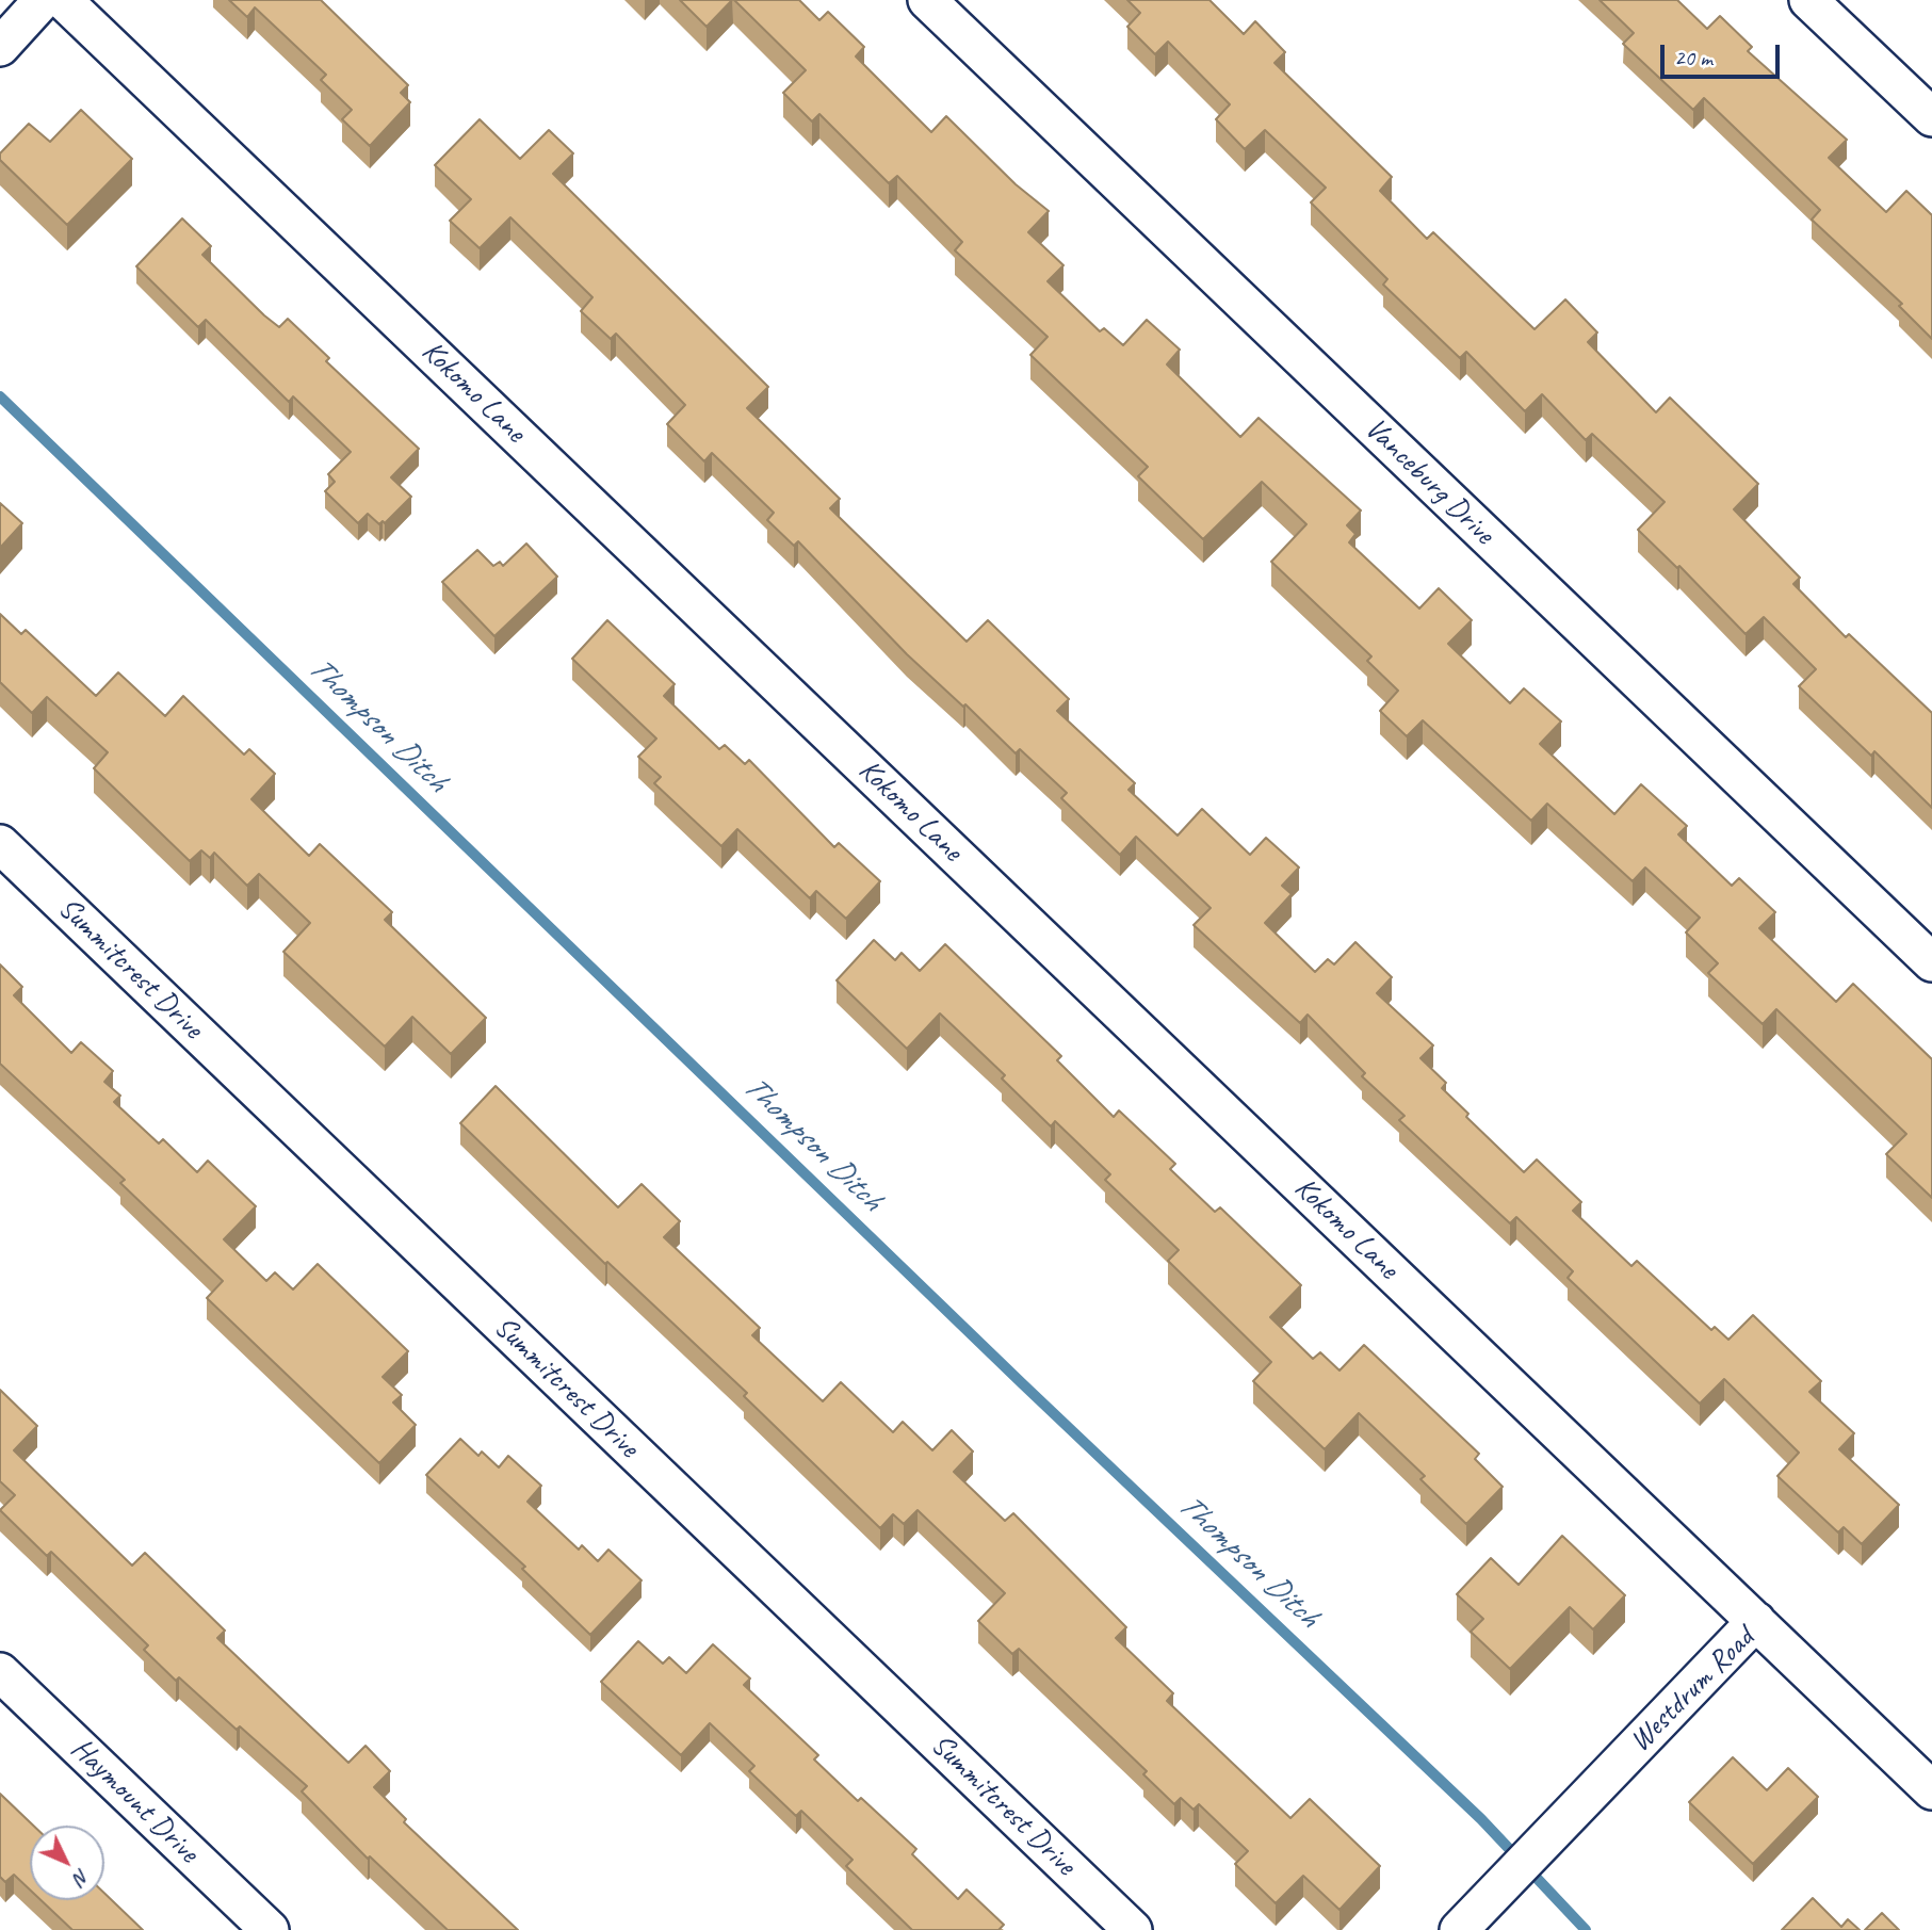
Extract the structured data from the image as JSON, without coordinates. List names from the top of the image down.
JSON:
{
  "streets": {
    "street": [
      "Kokomo Lane",
      "Vanceburg Drive",
      "Summitcrest Drive",
      "Westdrum Road",
      "Haymount Drive"
    ]
  },
  "crossings": [
    ["Kokomo Lane", "Westdrum Road"]
  ],
  "water": ["Thompson Ditch"],
  "scale_bar": "20 m",
  "north": "bottom right"
}
